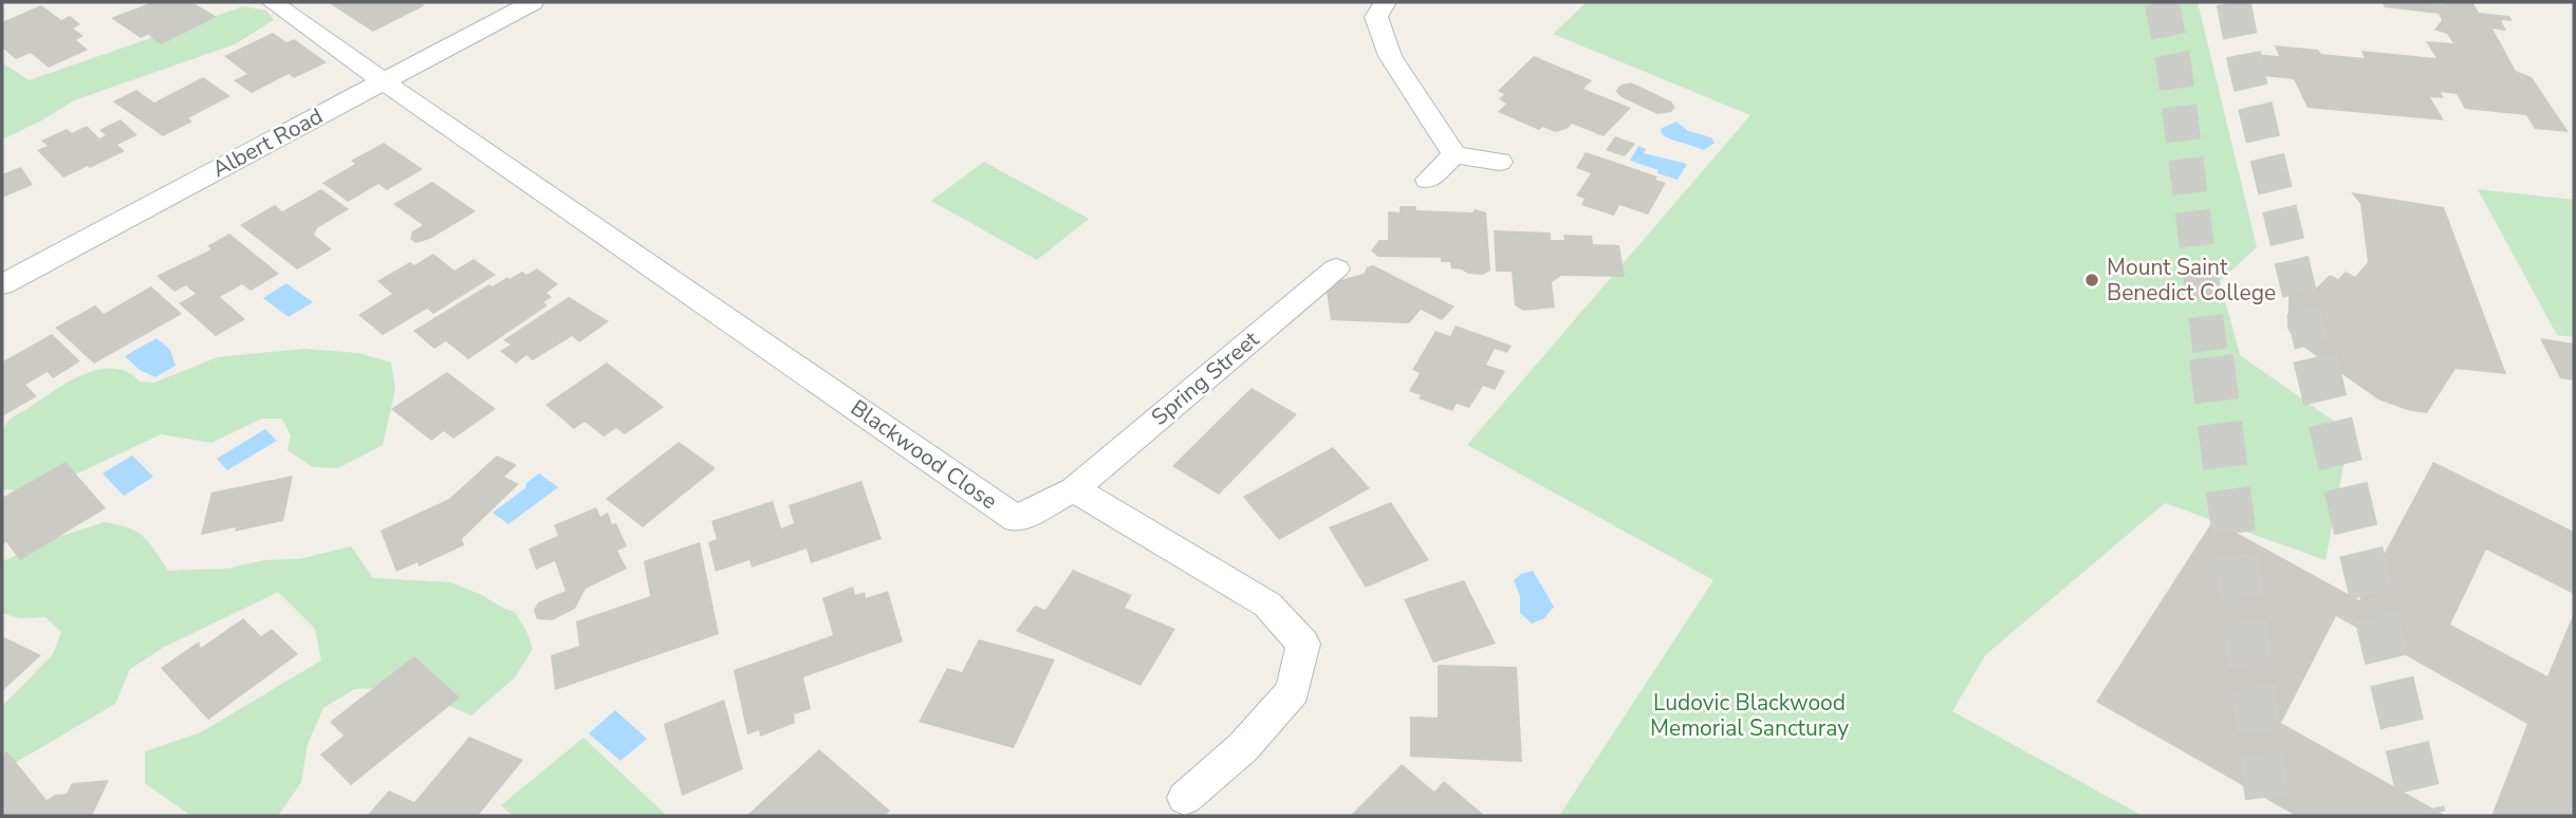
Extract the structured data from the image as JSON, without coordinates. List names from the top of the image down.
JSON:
{
  "streets": {
    "street": ["Albert Road", "Spring Street", "Blackwood Close"]
  },
  "crossings": [
    ["Albert Road", "Blackwood Close"],
    ["Spring Street", "Blackwood Close"]
  ],
  "parks": ["Ludovic Blackwood Memorial Sancturay"],
  "places": ["Mount Saint Benedict College"]
}
